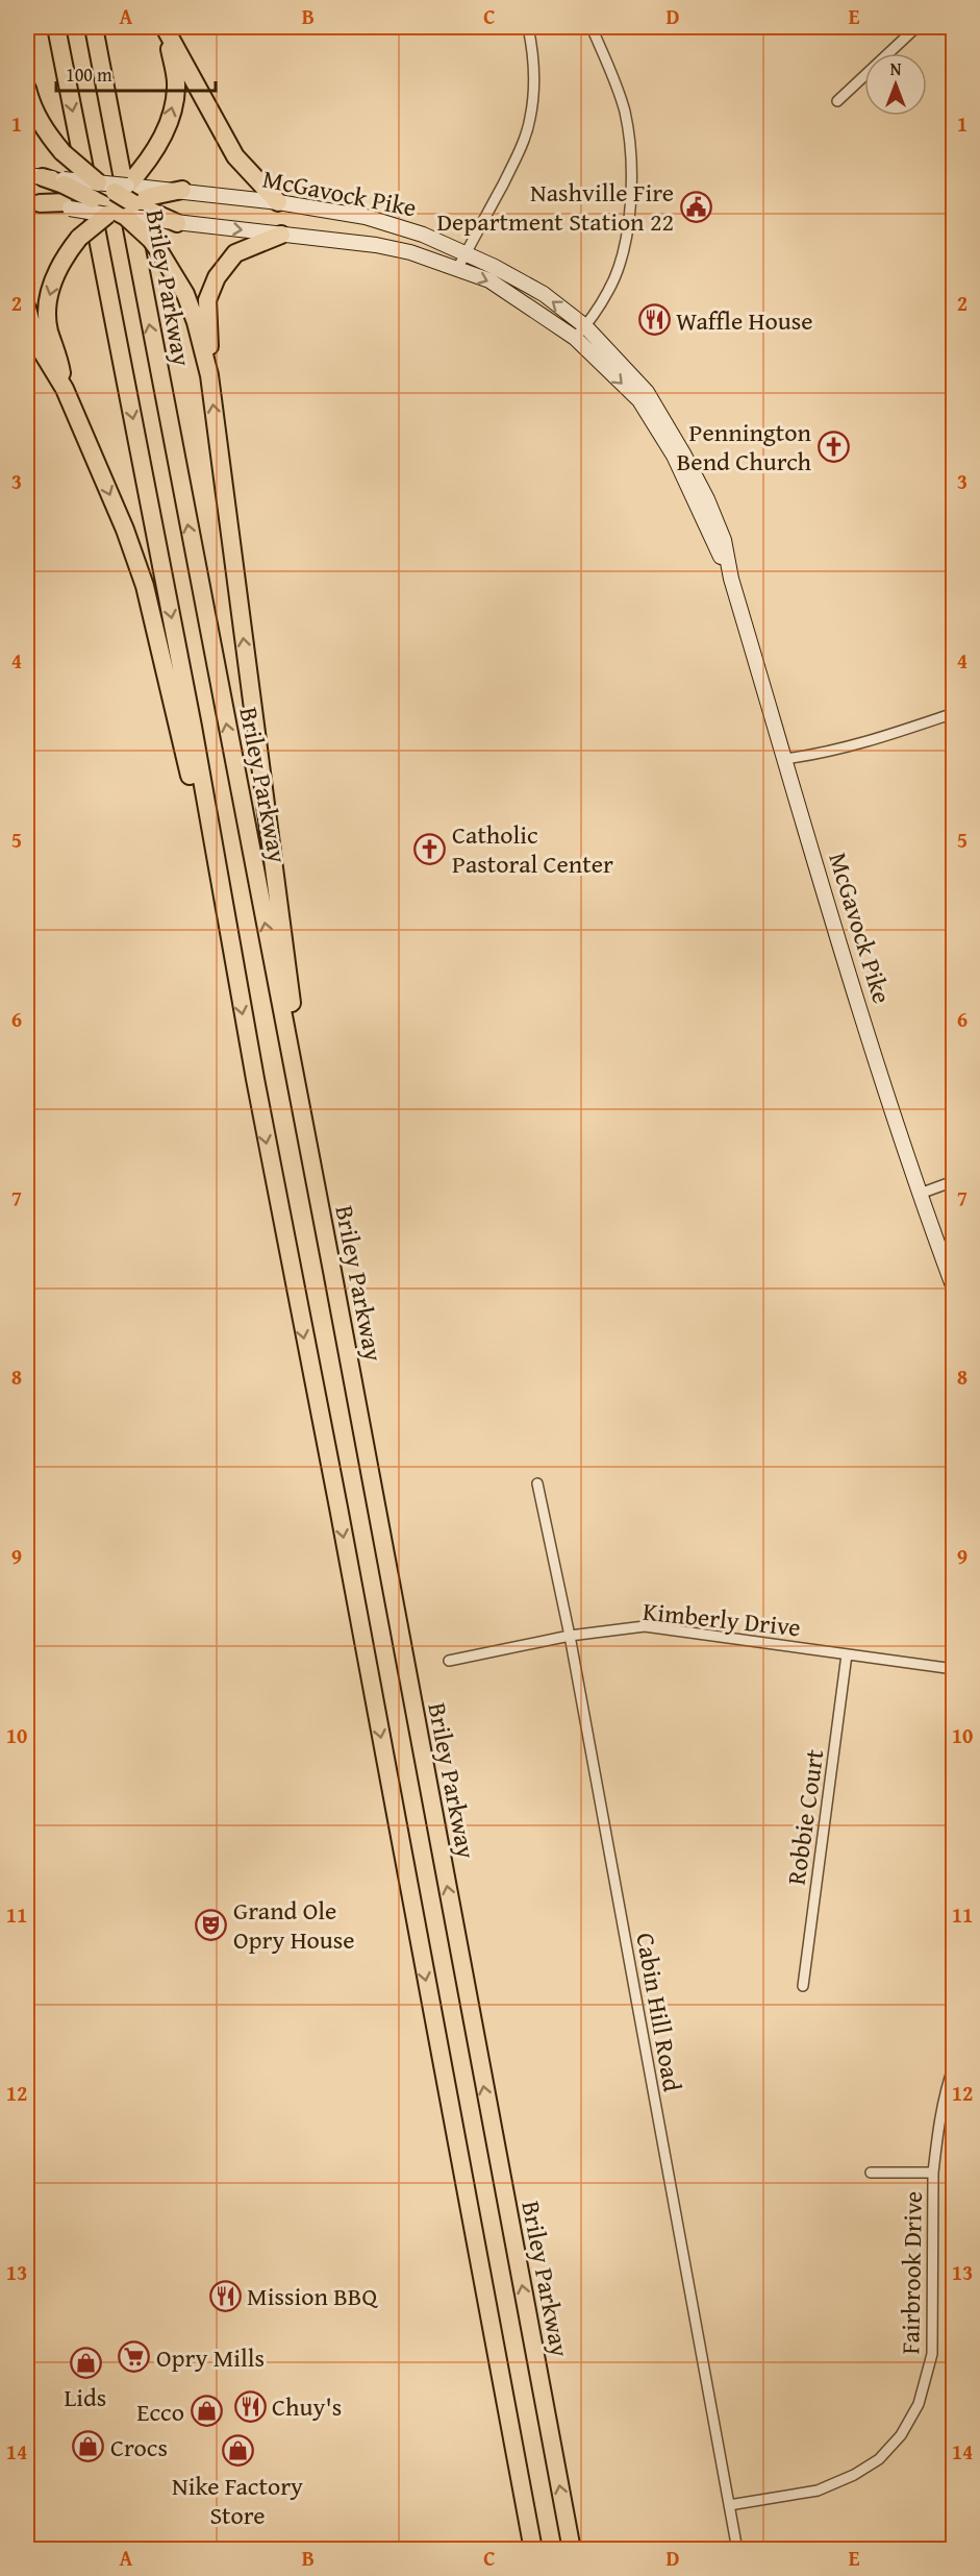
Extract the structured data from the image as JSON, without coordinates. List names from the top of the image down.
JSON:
{
  "streets": {
    "highway": ["Briley Parkway"],
    "main road": ["McGavock Pike"],
    "street": [
      "Kimberly Drive",
      "Robbie Court",
      "Cabin Hill Road",
      "Fairbrook Drive"
    ]
  },
  "crossings": [
    ["Kimberly Drive", "Robbie Court"],
    ["Kimberly Drive", "Cabin Hill Road"],
    ["Cabin Hill Road", "Fairbrook Drive"]
  ],
  "places": {
    "public building": ["Nashville Fire Department Station 22"],
    "restaurant": ["Waffle House", "Mission BBQ", "Chuy's"],
    "church": ["Pennington Bend Church", "Catholic Pastoral Center"],
    "theatre": ["Grand Ole Opry House"],
    "supermarket": ["Opry Mills"],
    "shop": [
      "Lids",
      "Ecco",
      "Crocs",
      "Nike Factory Store"
    ]
  },
  "scale_bar": "100 m",
  "north": "top",
  "grid": {
    "columns": [
      "A",
      "B",
      "C",
      "D",
      "E"
    ],
    "rows": [
      "1",
      "2",
      "3",
      "4",
      "5",
      "6",
      "7",
      "8",
      "9",
      "10",
      "11",
      "12",
      "13",
      "14"
    ]
  }
}
